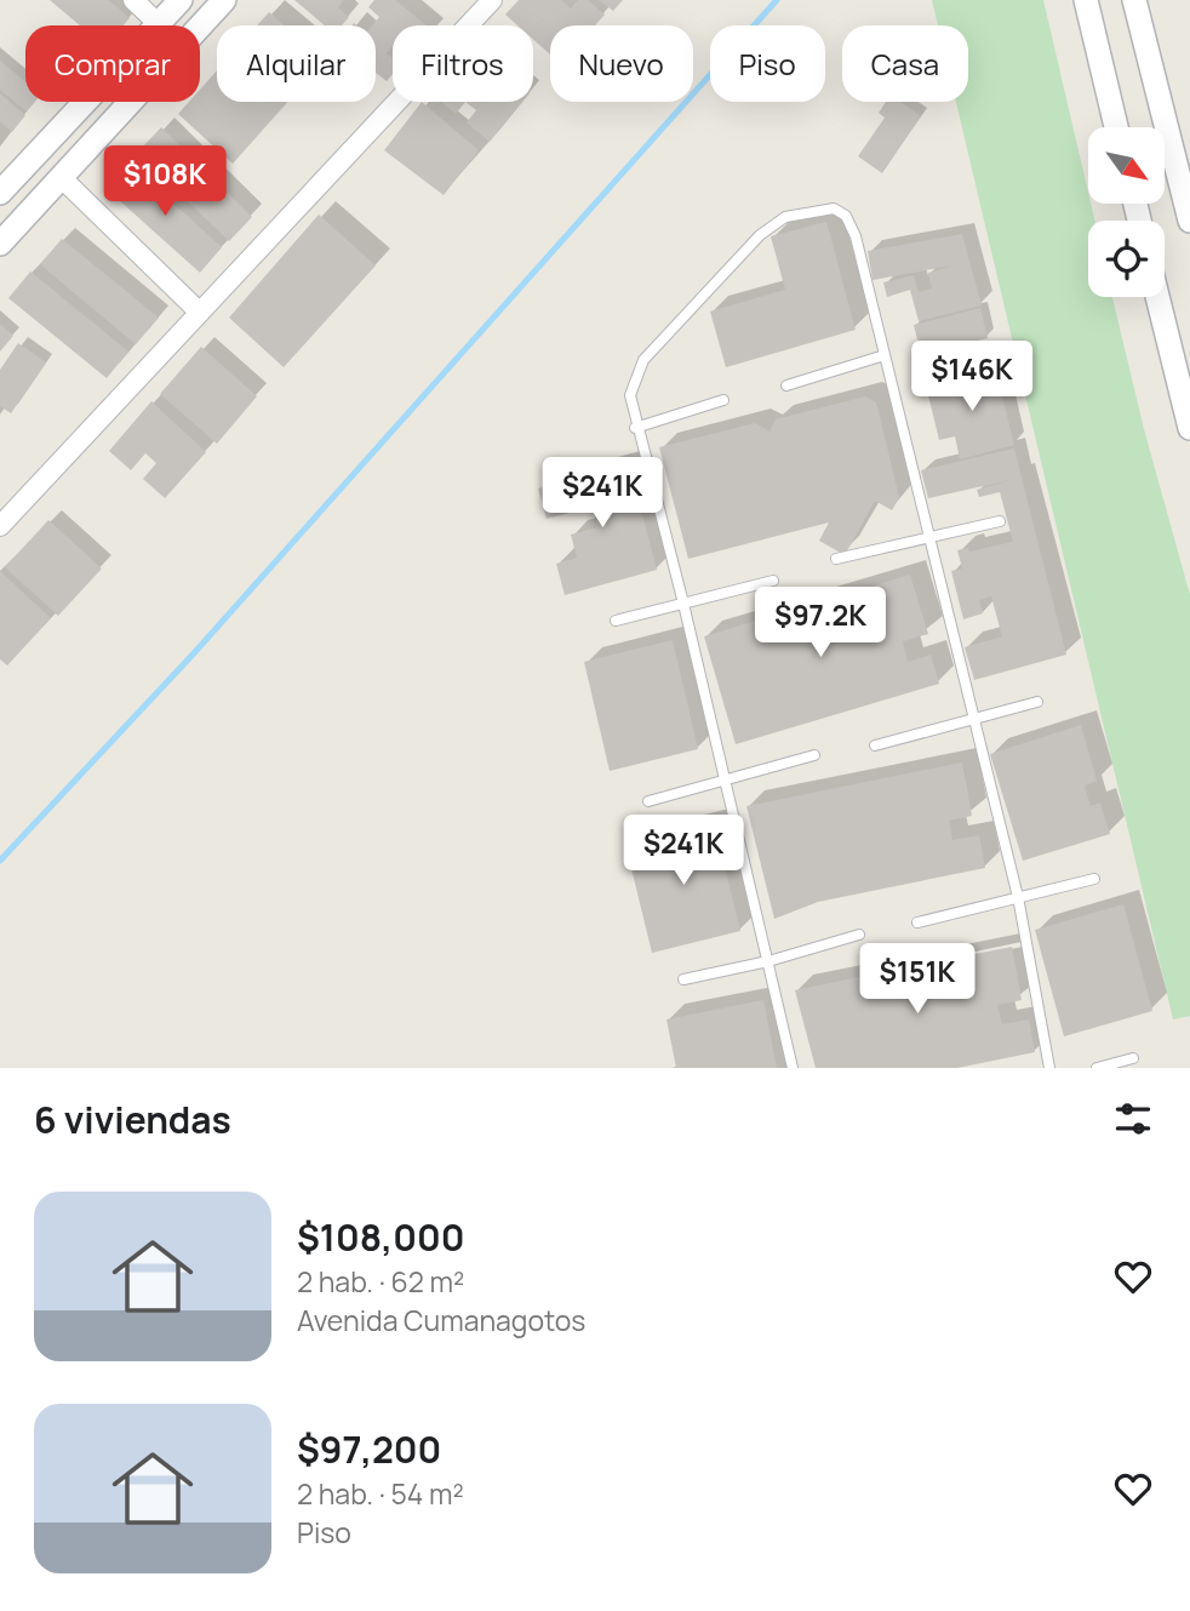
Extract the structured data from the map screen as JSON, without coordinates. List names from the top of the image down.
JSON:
{
  "north": "bottom right",
  "page": {
    "chip": [
      "Comprar",
      "Alquilar",
      "Filtros",
      "Nuevo",
      "Piso",
      "Casa"
    ],
    "price": [
      "$108K",
      "$146K",
      "$241K",
      "$97.2K",
      "$241K",
      "$151K"
    ],
    "heading": "6 viviendas",
    "list": [
      {
        "name": "$108,000",
        "note": "2 hab. · 62 m² · Avenida Cumanagotos"
      },
      {
        "name": "$97,200",
        "note": "2 hab. · 54 m² · Piso"
      }
    ]
  }
}
